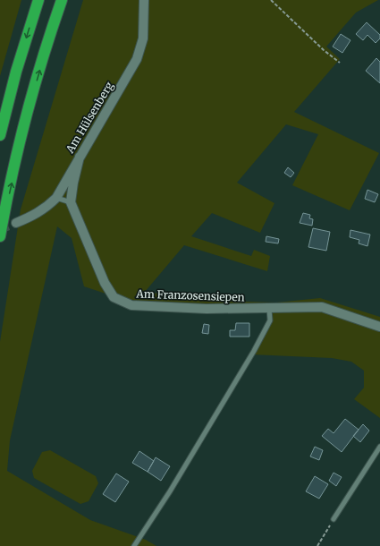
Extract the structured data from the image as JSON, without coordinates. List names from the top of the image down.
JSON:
{
  "streets": {
    "street": ["Am Hülsenberg", "Am Franzosensiepen"]
  }
}
